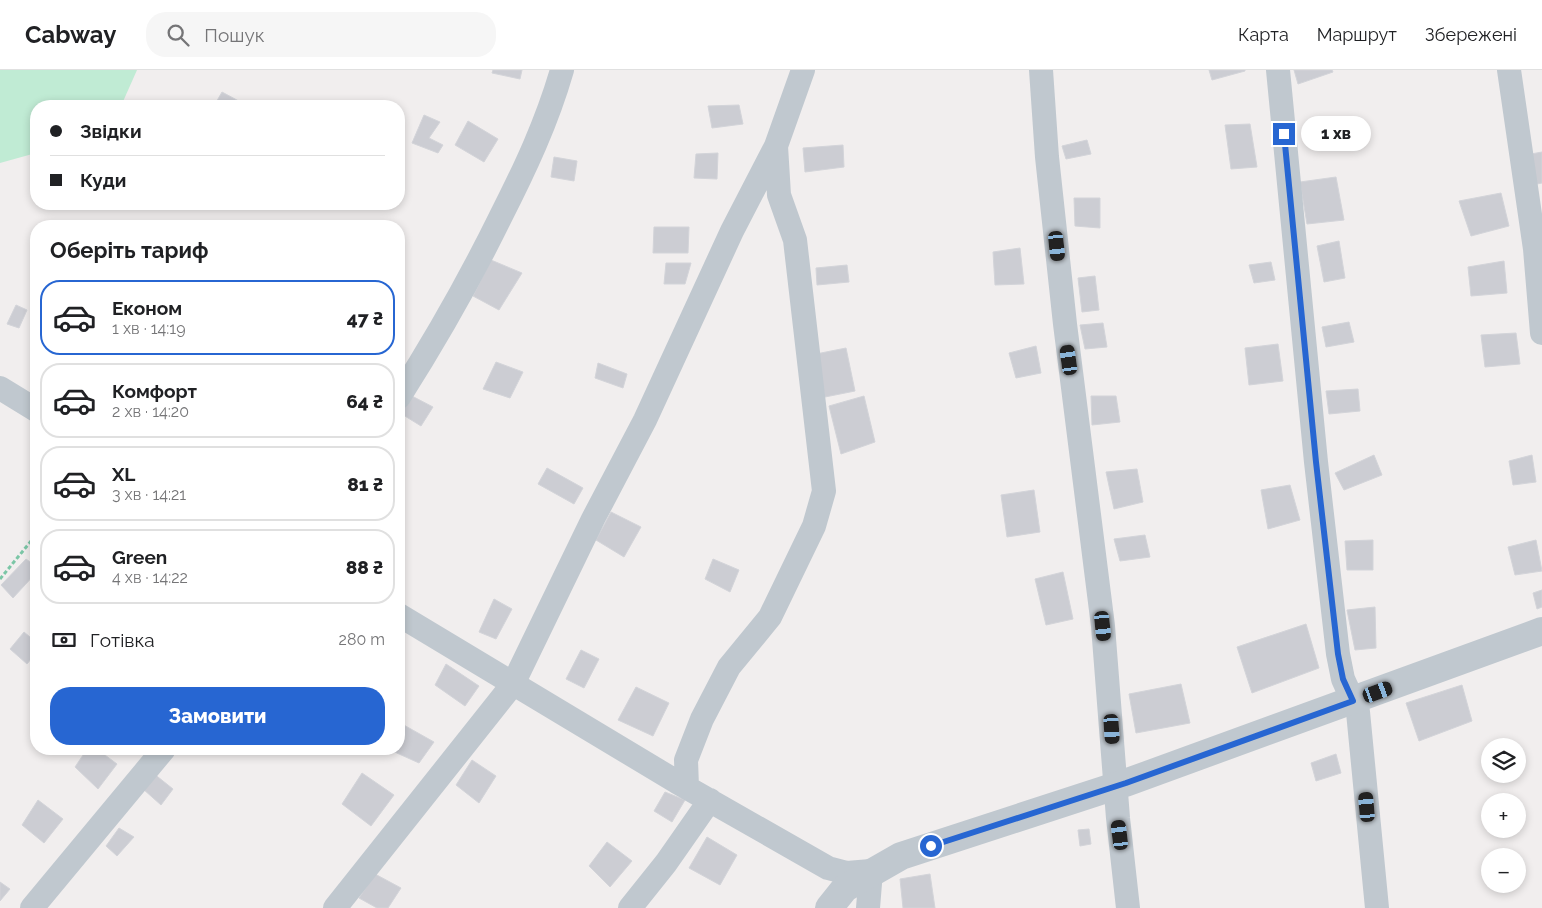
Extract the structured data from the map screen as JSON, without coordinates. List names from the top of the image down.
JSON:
{
  "page": {
    "header": "Cabway",
    "search": "Пошук",
    "nav": ["Карта", "Маршрут", "Збережені"],
    "banner": ["Звідки", "Куди"],
    "bubble": "1 хв",
    "heading": "Оберіть тариф",
    "list": [
      {
        "name": "Економ",
        "note": "1 хв · 14:19",
        "value": "47 ₴"
      },
      {
        "name": "Комфорт",
        "note": "2 хв · 14:20",
        "value": "64 ₴"
      },
      {
        "name": "XL",
        "note": "3 хв · 14:21",
        "value": "81 ₴"
      },
      {
        "name": "Green",
        "note": "4 хв · 14:22",
        "value": "88 ₴"
      }
    ],
    "pay": ["Готівка", "280 m"],
    "buttons": "Замовити",
    "map_buttons": ["+", "−"]
  }
}
